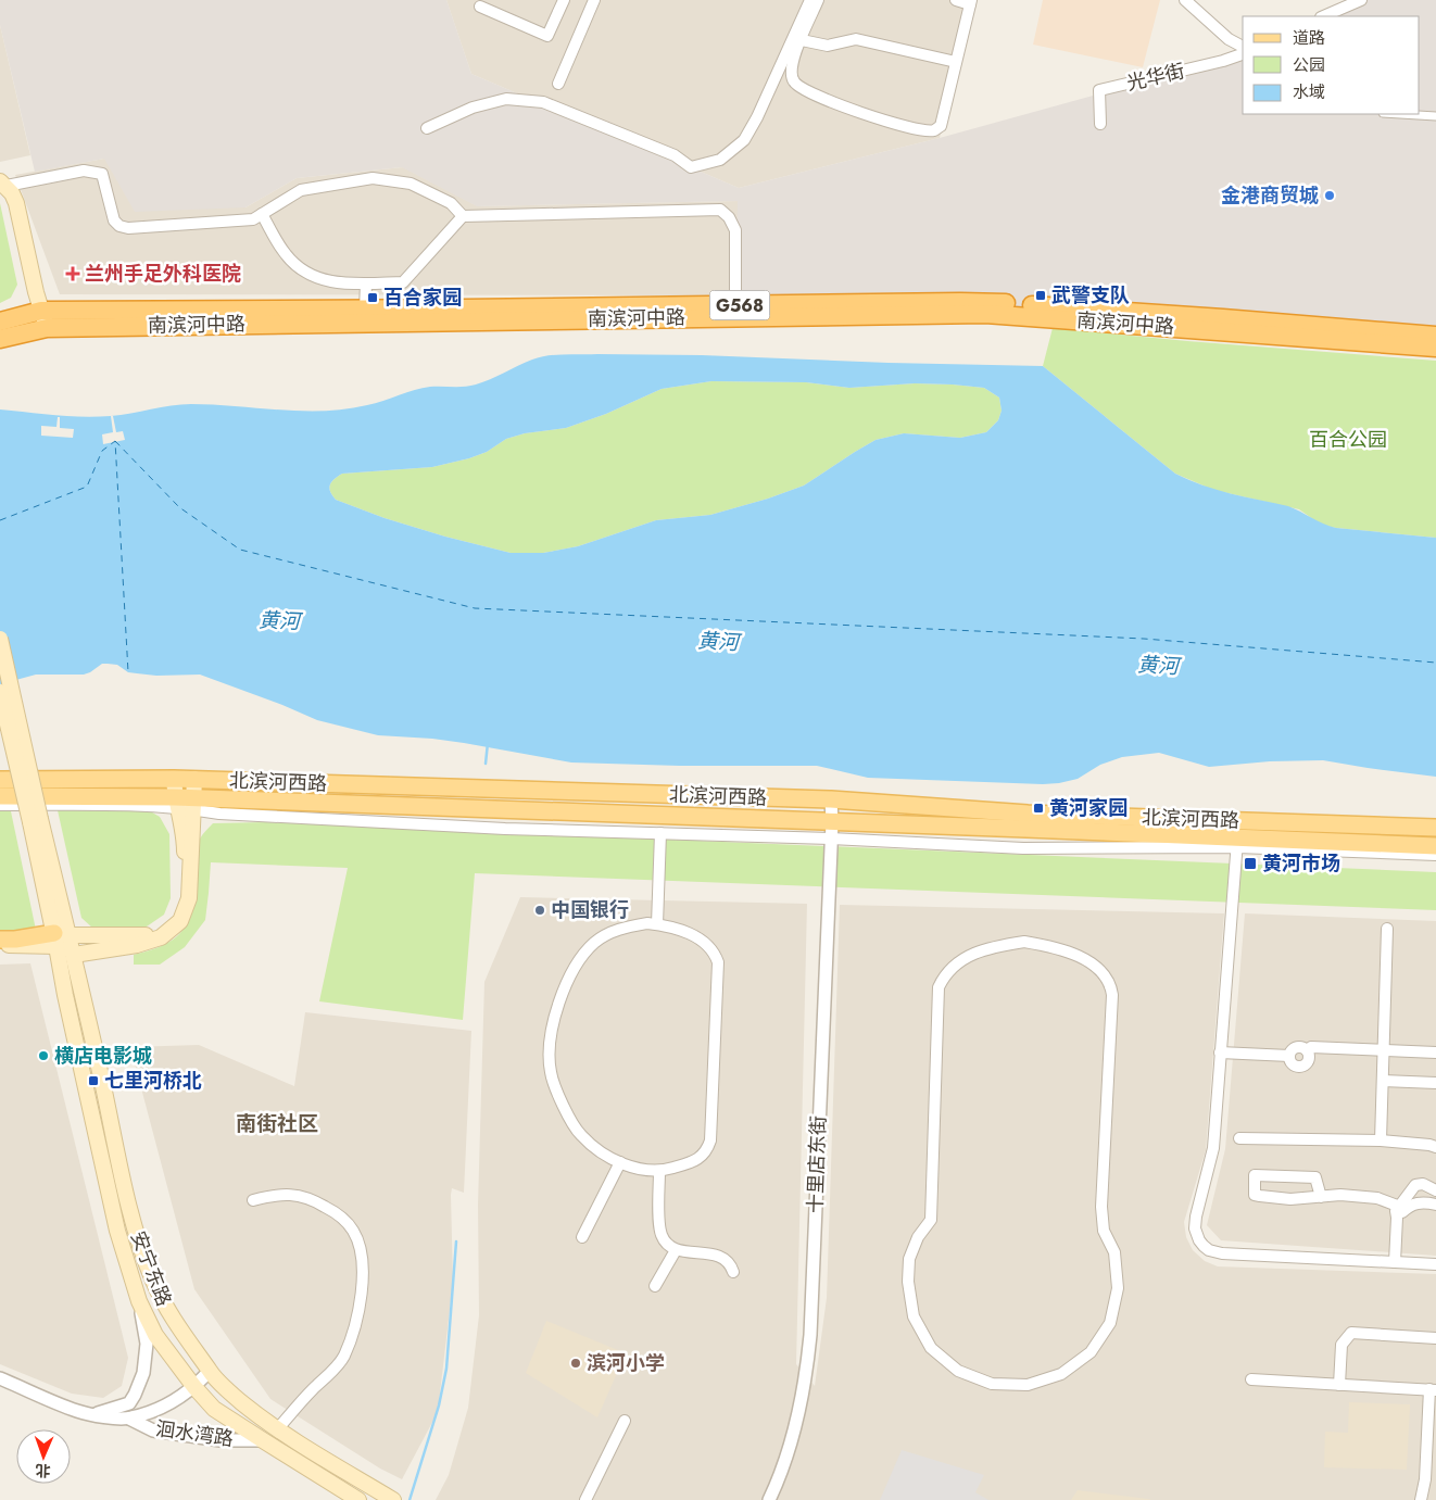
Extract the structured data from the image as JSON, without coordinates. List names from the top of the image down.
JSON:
{
  "streets": {
    "highway": ["G568", "南滨河中路"],
    "main road": ["北滨河西路", "安宁东路"],
    "street": ["光华街", "十里店东街", "洄水湾路"]
  },
  "crossings": [
    ["北滨河西路", "十里店东街"],
    ["安宁东路", "洄水湾路"]
  ],
  "districts": ["南街社区"],
  "water": ["黄河"],
  "parks": ["百合公园"],
  "places": {
    "other": [
      "金港商贸城",
      "中国银行",
      "横店电影城",
      "滨河小学"
    ],
    "health": ["兰州手足外科医院"],
    "transit": [
      "武警支队",
      "百合家园",
      "黄河家园",
      "黄河市场",
      "七里河桥北"
    ]
  },
  "legend": ["道路", "公园", "水域"],
  "north": "bottom"
}
